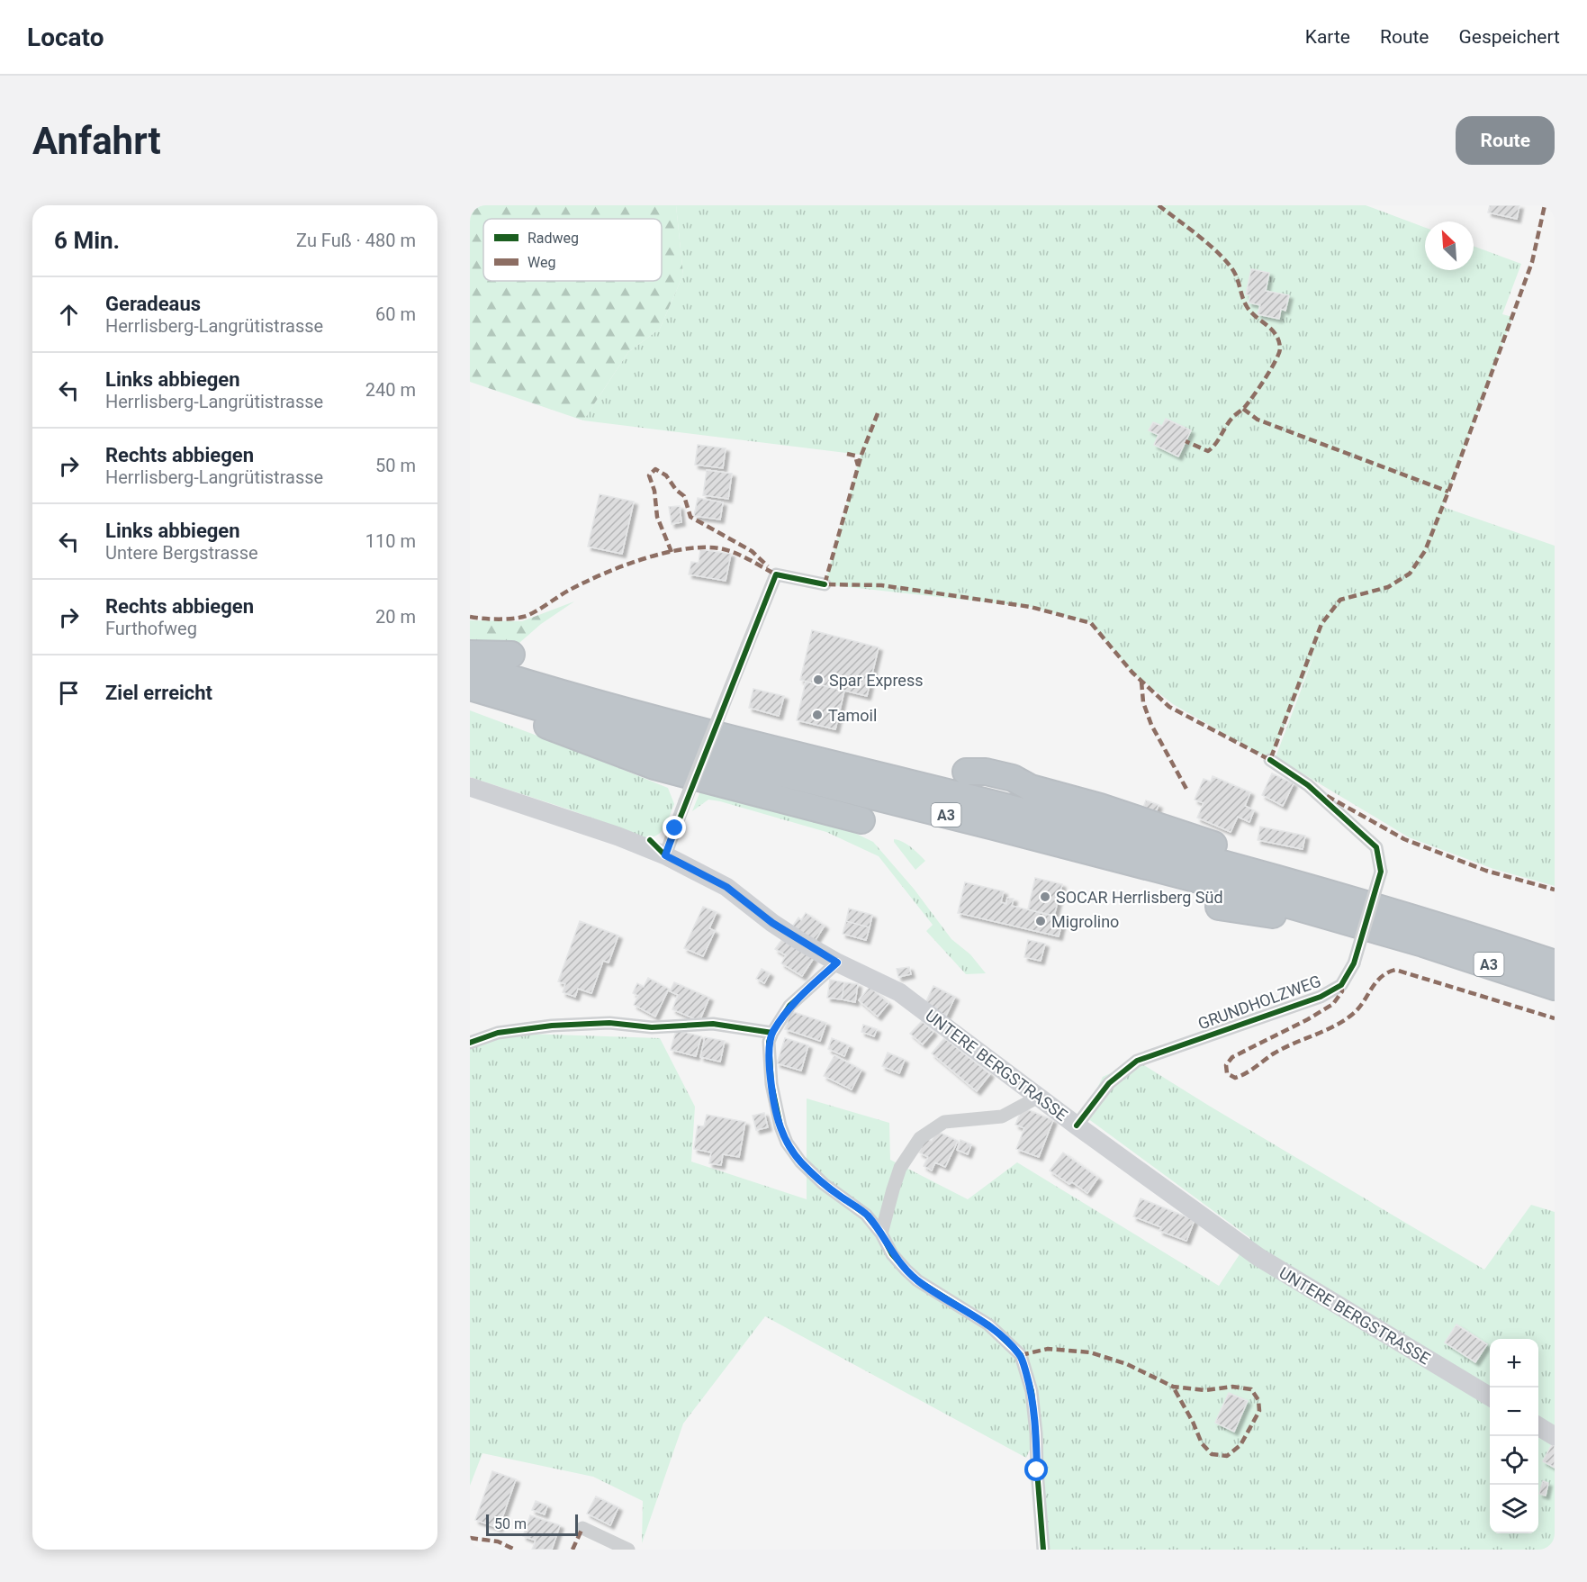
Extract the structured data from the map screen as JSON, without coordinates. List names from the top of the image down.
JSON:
{
  "streets": {
    "highway": ["A3"],
    "main road": ["UNTERE BERGSTRASSE"],
    "street": ["GRUNDHOLZWEG"]
  },
  "crossings": [
    ["GRUNDHOLZWEG", "UNTERE BERGSTRASSE"]
  ],
  "places": [
    "Spar Express",
    "Tamoil",
    "SOCAR Herrlisberg Süd",
    "Migrolino"
  ],
  "legend": ["Radweg", "Weg"],
  "scale_bar": "50 m",
  "north": "top left",
  "page": {
    "header": "Locato",
    "nav": ["Karte", "Route", "Gespeichert"],
    "buttons": "Route",
    "title": "Anfahrt",
    "heading": ["6 Min.", "Zu Fuß · 480 m"],
    "list": [
      ["Geradeaus", "Herrlisberg-Langrütistrasse", "60 m"],
      ["Links abbiegen", "Herrlisberg-Langrütistrasse", "240 m"],
      ["Rechts abbiegen", "Herrlisberg-Langrütistrasse", "50 m"],
      ["Links abbiegen", "Untere Bergstrasse", "110 m"],
      ["Rechts abbiegen", "Furthofweg", "20 m"],
      "Ziel erreicht"
    ],
    "map_buttons": ["+", "−"],
    "scale": "50 m"
  }
}
